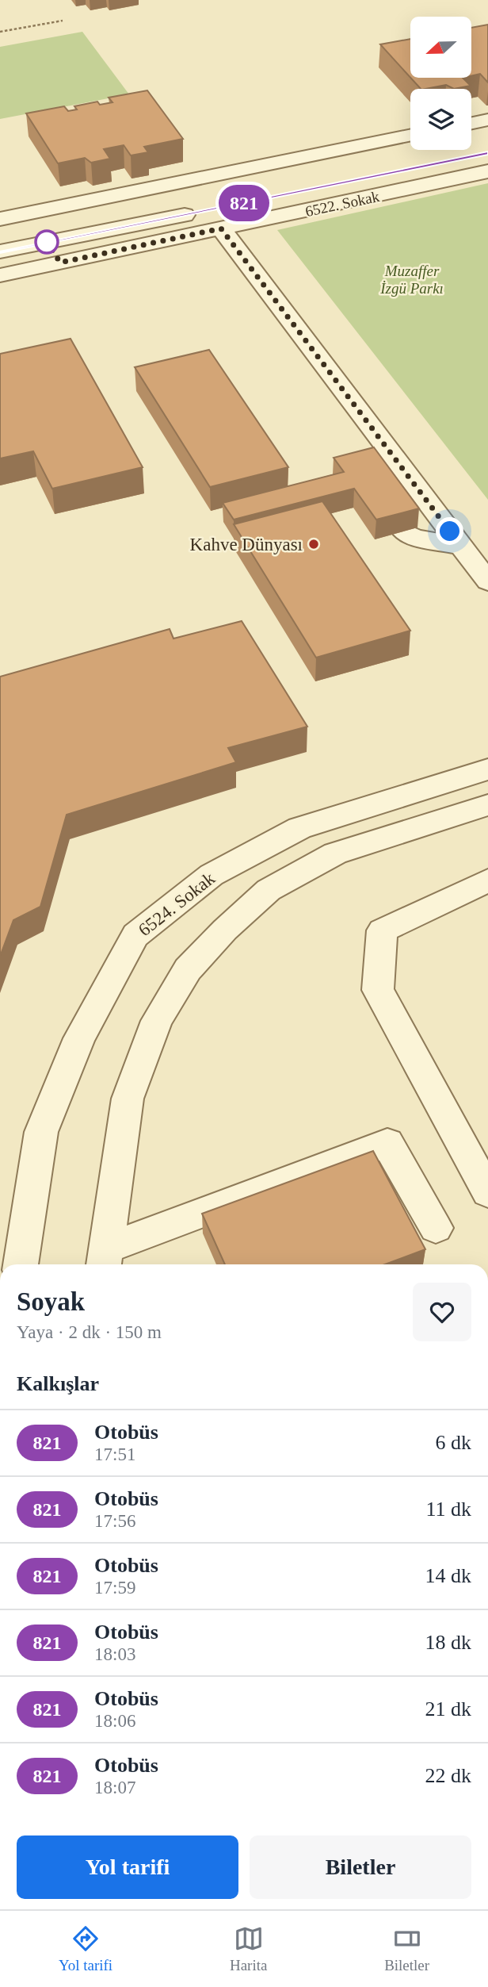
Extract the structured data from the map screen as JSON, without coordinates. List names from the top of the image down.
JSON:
{
  "streets": {
    "street": ["6522. Sokak", "6524. Sokak"]
  },
  "parks": ["Muzaffer İzgü Parkı"],
  "places": ["Kahve Dünyası"],
  "lines": ["bus line 821"],
  "north": "left",
  "page": {
    "on_map": "821",
    "heading": [
      ["Soyak", "Yaya · 2 dk · 150 m"],
      "Kalkışlar"
    ],
    "list": [
      {
        "mark": "821",
        "name": "Otobüs",
        "note": "17:51",
        "value": "6 dk"
      },
      {
        "mark": "821",
        "name": "Otobüs",
        "note": "17:56",
        "value": "11 dk"
      },
      {
        "mark": "821",
        "name": "Otobüs",
        "note": "17:59",
        "value": "14 dk"
      },
      {
        "mark": "821",
        "name": "Otobüs",
        "note": "18:03",
        "value": "18 dk"
      },
      {
        "mark": "821",
        "name": "Otobüs",
        "note": "18:06",
        "value": "21 dk"
      },
      {
        "mark": "821",
        "name": "Otobüs",
        "note": "18:07",
        "value": "22 dk"
      }
    ],
    "buttons": ["Yol tarifi", "Biletler"],
    "tabs": ["Yol tarifi", "Harita", "Biletler"]
  }
}
